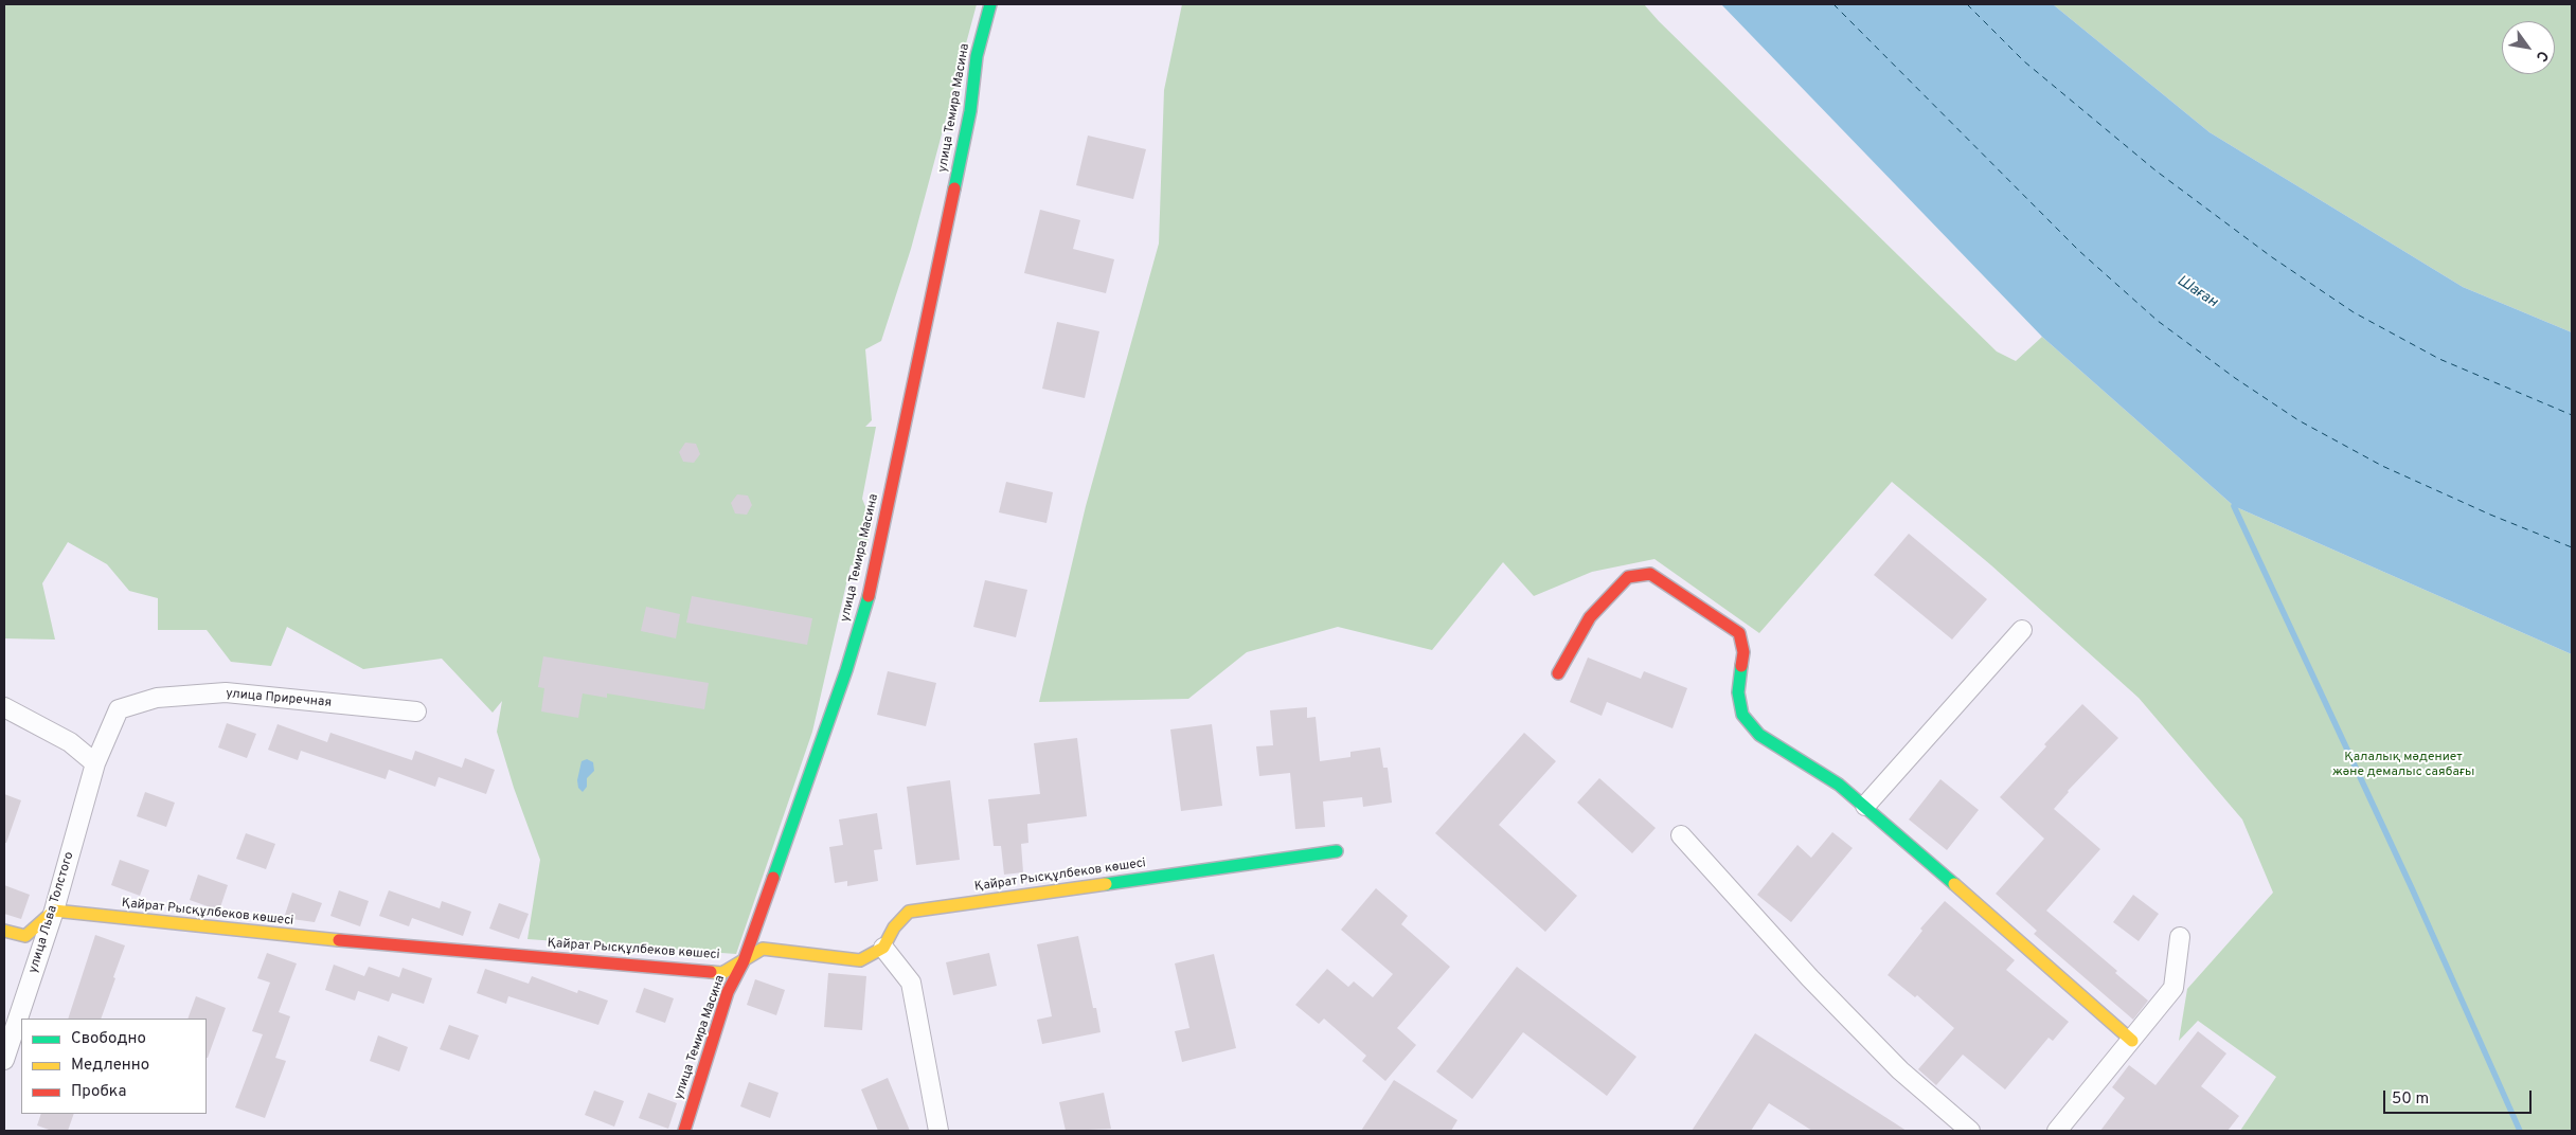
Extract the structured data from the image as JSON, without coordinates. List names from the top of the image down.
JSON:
{
  "streets": {
    "street": [
      "улица Темира Масина",
      "улица Приречная",
      "Қайрат Рысқұлбеков көшесі",
      "улица Льва Толстого"
    ]
  },
  "crossings": [
    ["улица Темира Масина", "Қайрат Рысқұлбеков көшесі"],
    ["улица Приречная", "улица Льва Толстого"],
    ["Қайрат Рысқұлбеков көшесі", "улица Льва Толстого"]
  ],
  "water": ["Шаған"],
  "parks": ["Қалалық мәдениет және демалыс саябағы"],
  "legend": ["Свободно", "Медленно", "Пробка"],
  "scale_bar": "50 m",
  "north": "bottom right"
}
